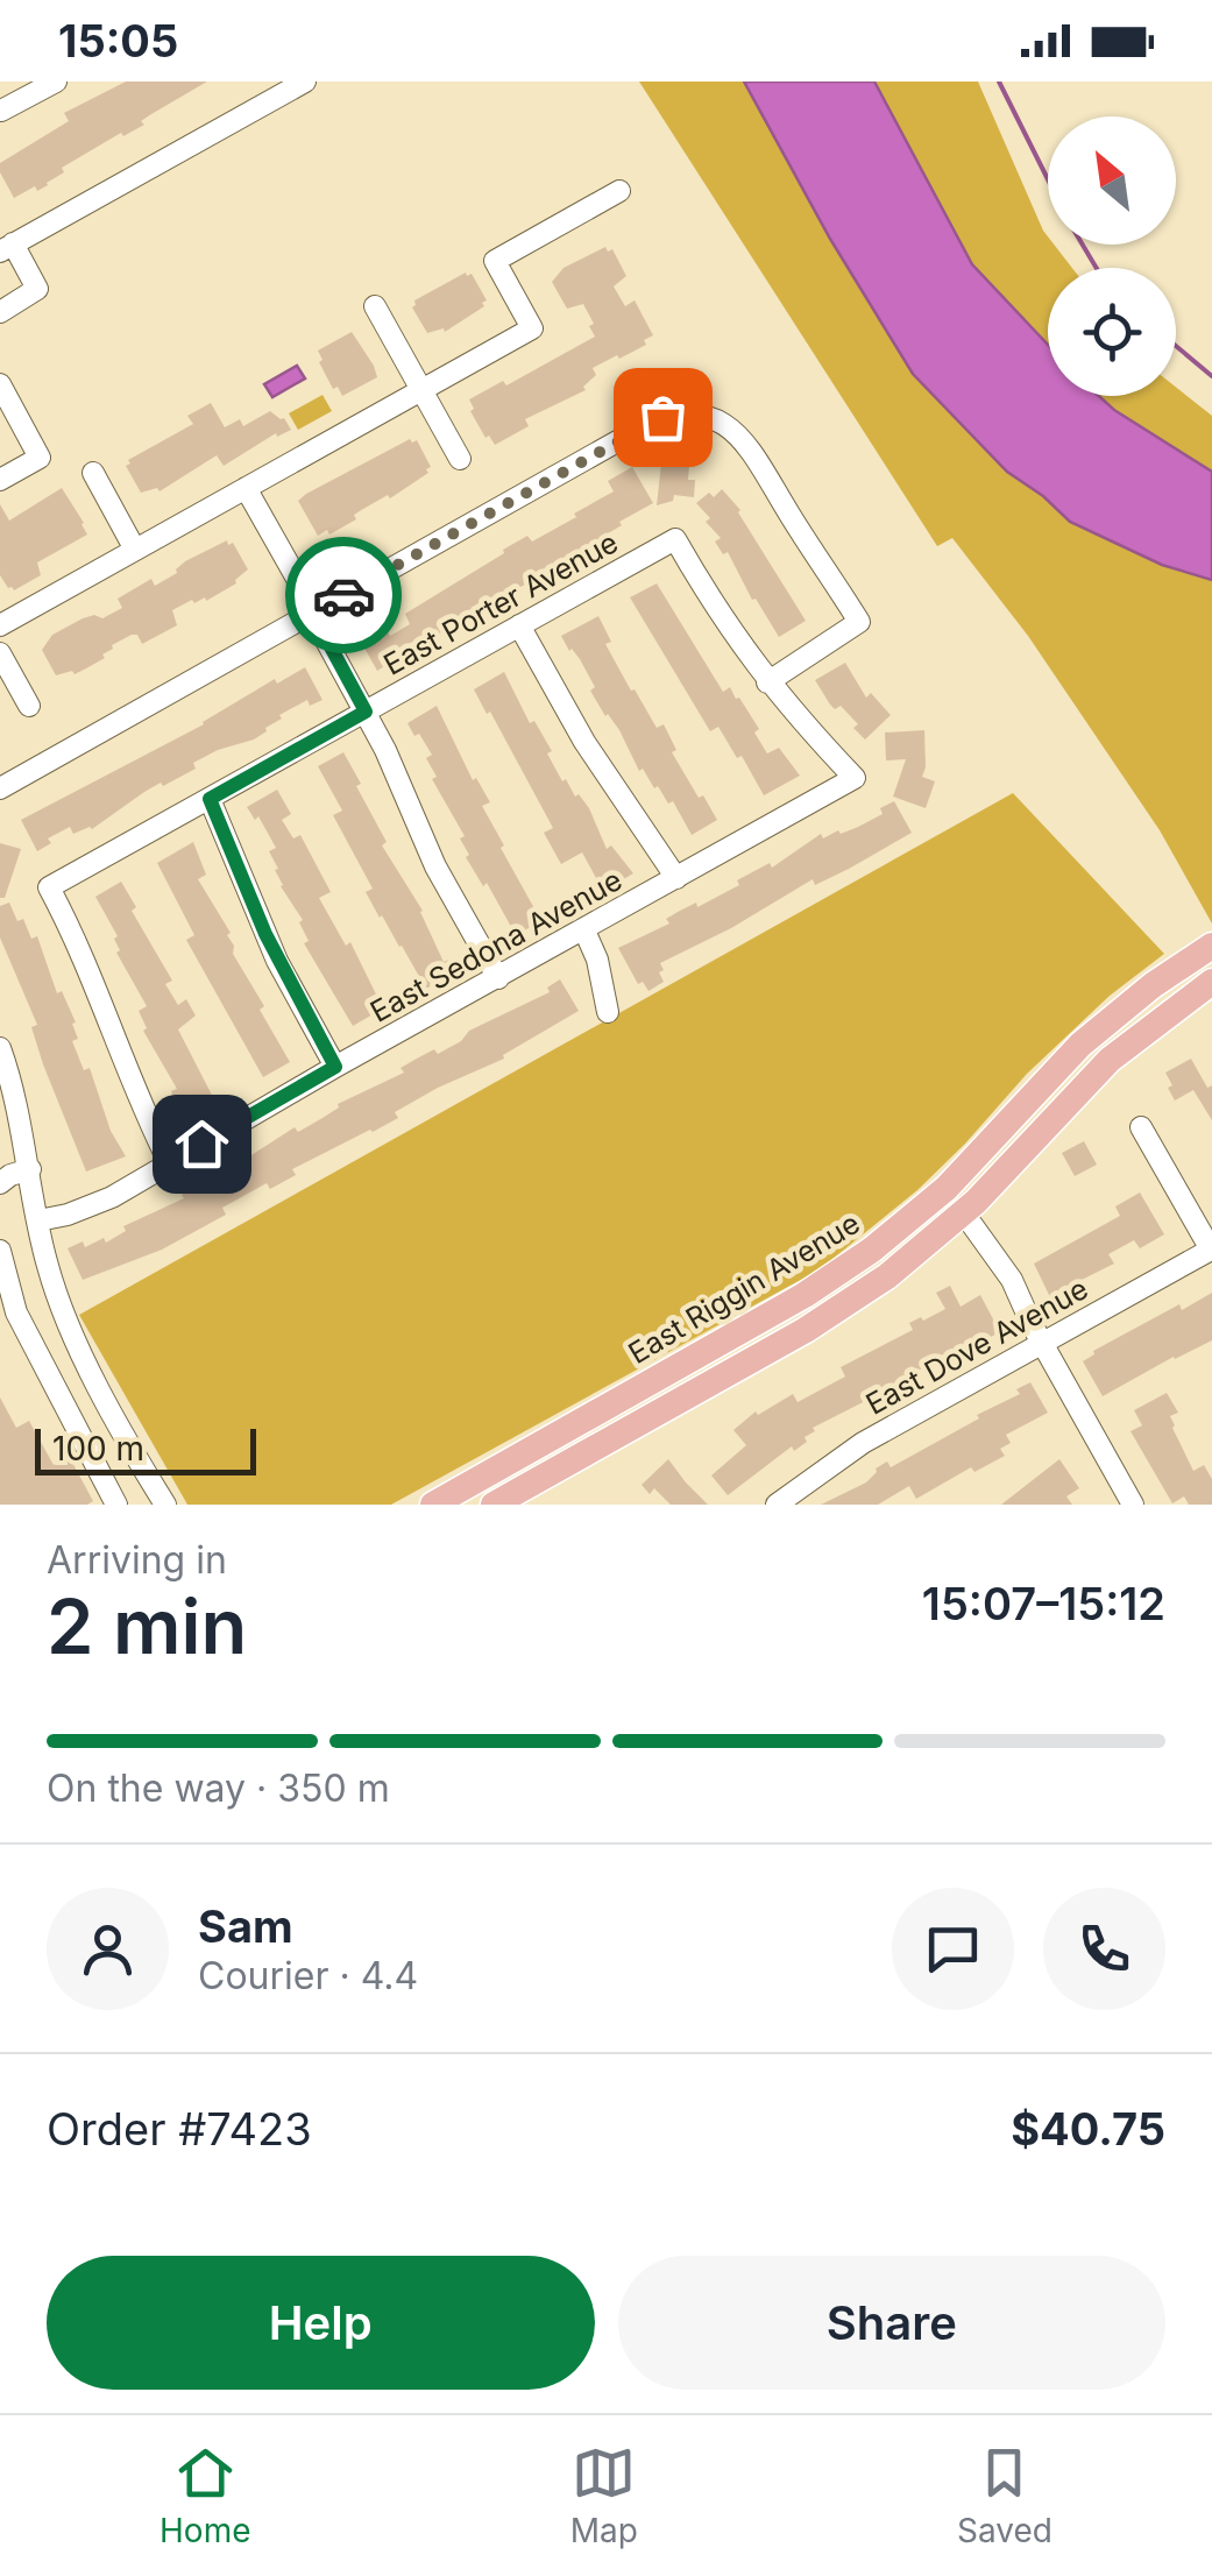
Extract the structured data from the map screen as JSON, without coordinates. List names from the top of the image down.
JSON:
{
  "streets": {
    "main road": ["East Riggin Avenue"],
    "street": ["East Porter Avenue", "East Sedona Avenue", "East Dove Avenue"]
  },
  "crossings": [
    ["East Porter Avenue", "East Sedona Avenue"]
  ],
  "scale_bar": "100 m",
  "north": "top left",
  "page": {
    "status": "15:05",
    "scale": "100 m",
    "heading": ["2 min", "Arriving in", "15:07–15:12"],
    "panel": [
      "Sam",
      "Courier · 4.4",
      "Order #7423",
      "$40.75"
    ],
    "bar": "On the way · 350 m",
    "buttons": ["Help", "Share"],
    "tabs": ["Home", "Map", "Saved"]
  }
}
